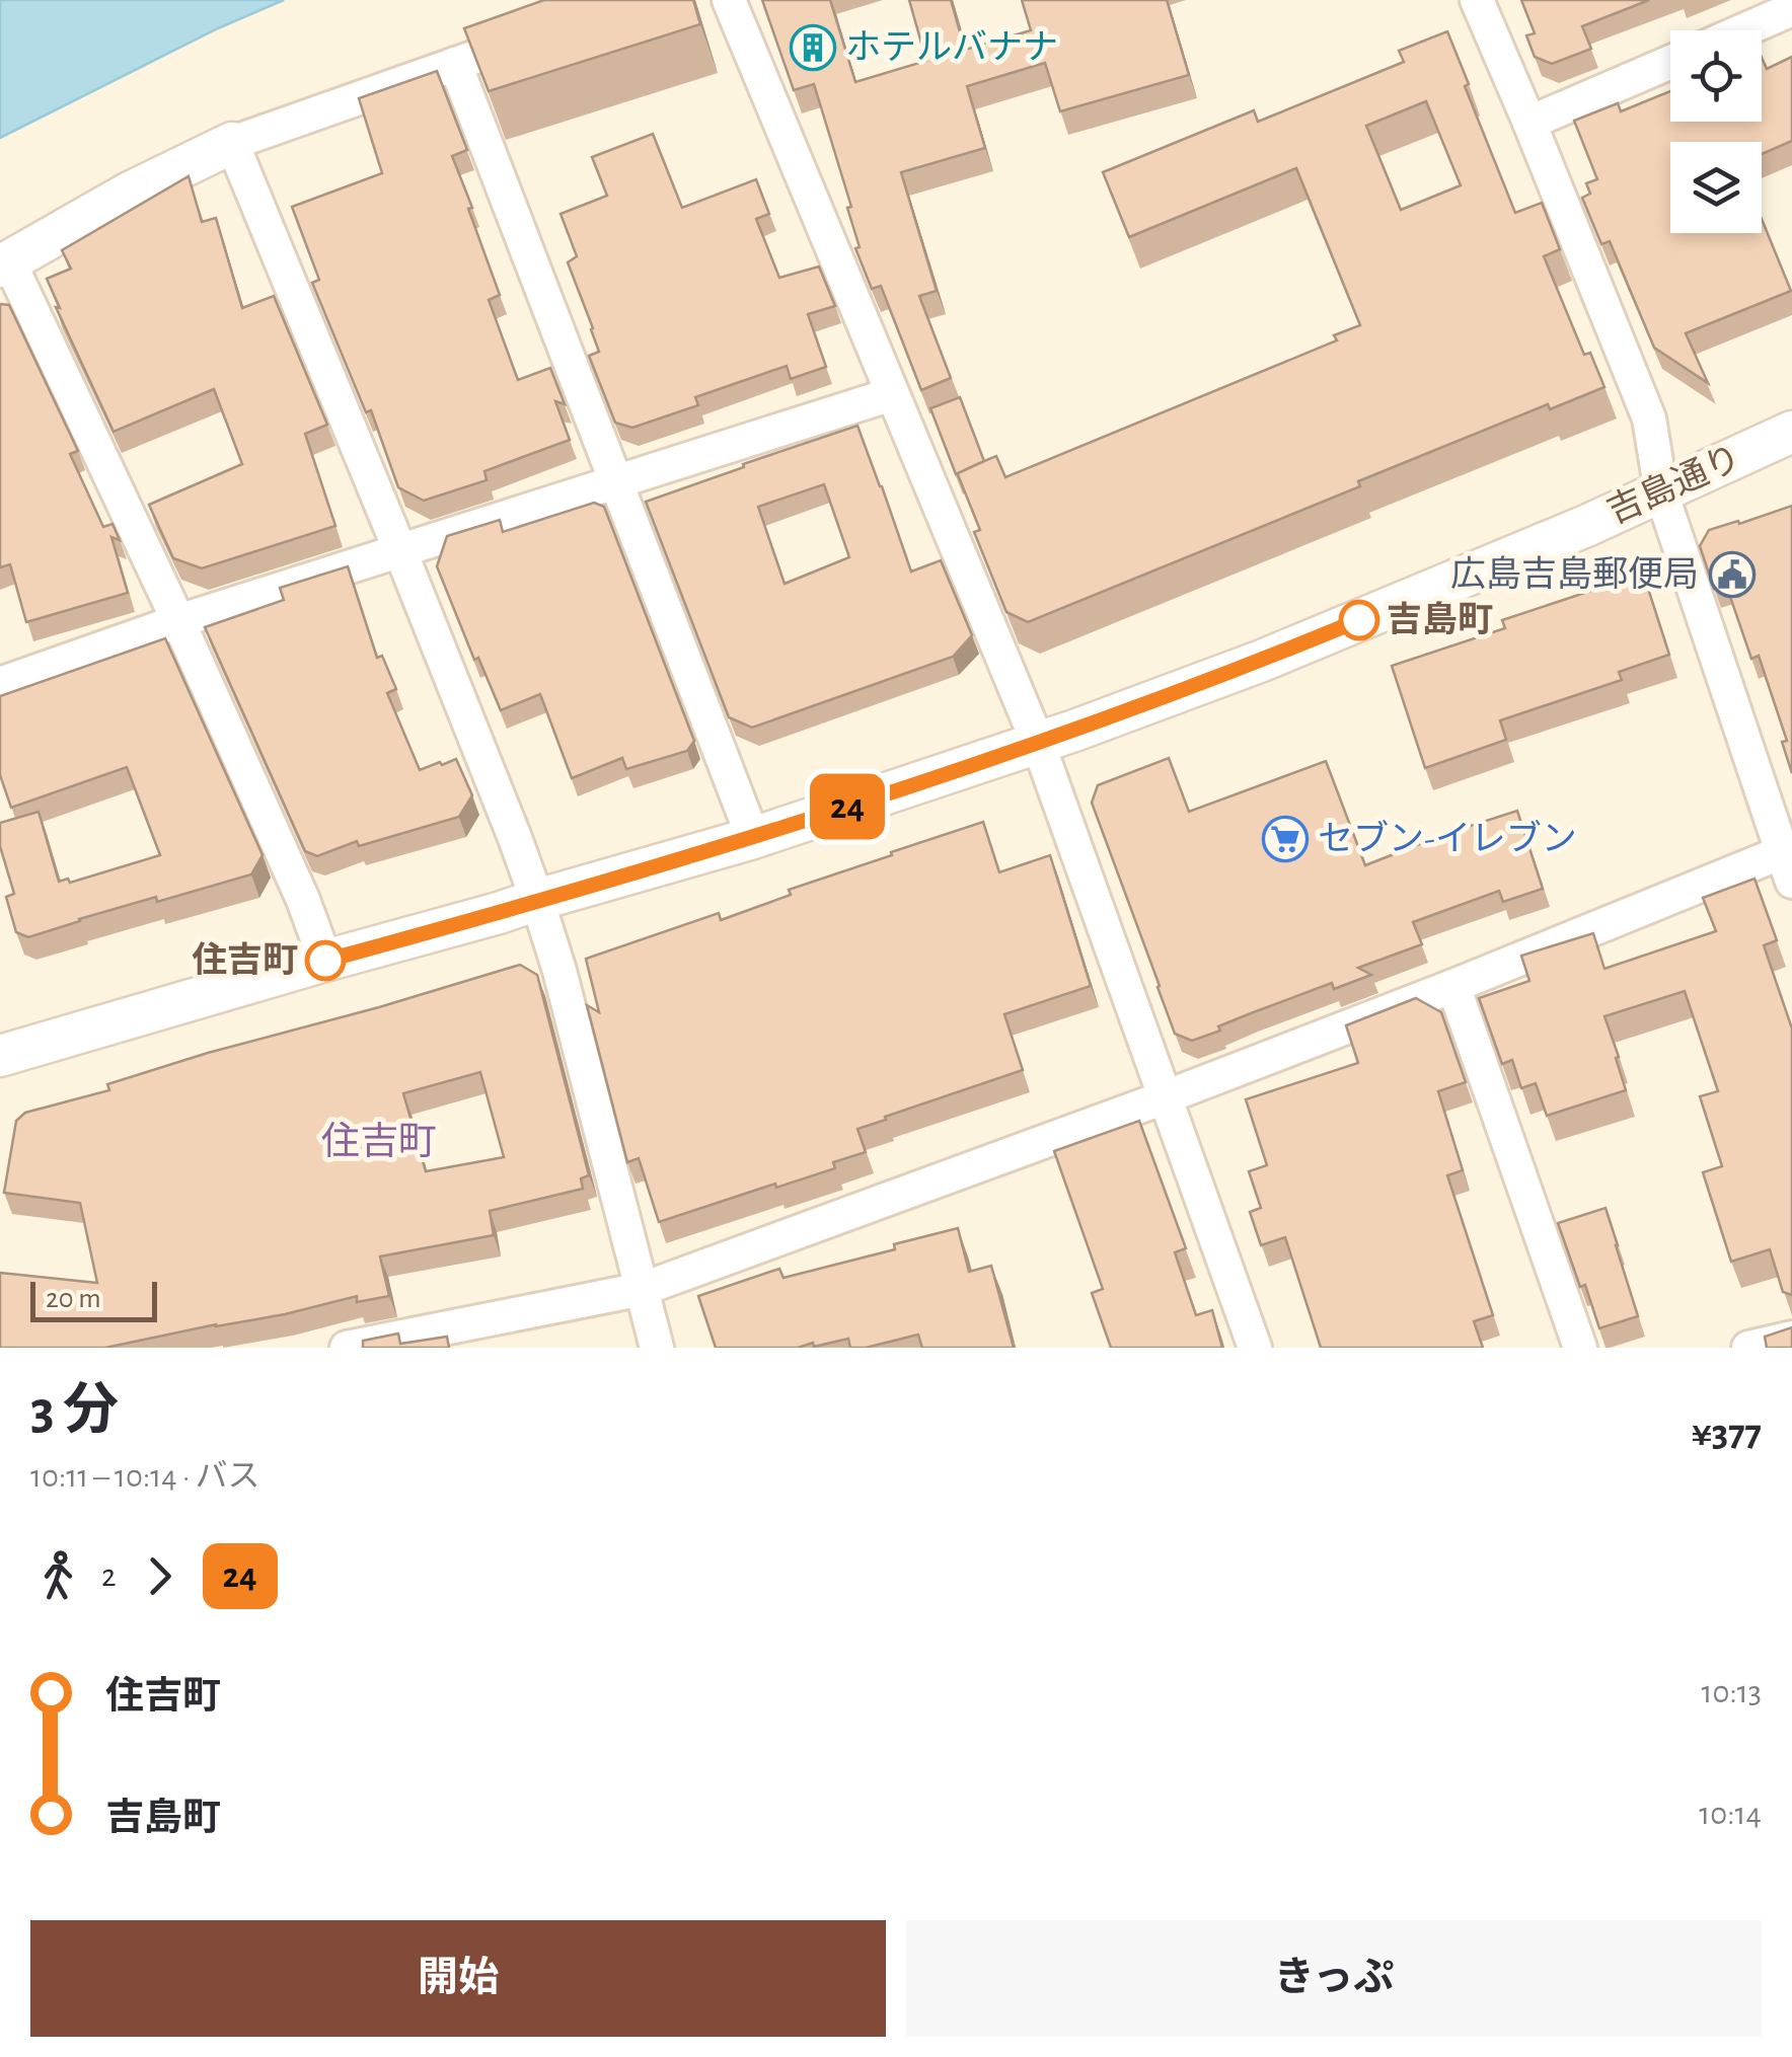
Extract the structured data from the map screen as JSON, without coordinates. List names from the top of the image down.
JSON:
{
  "streets": {
    "street": ["吉島通り"]
  },
  "districts": ["住吉町"],
  "places": {
    "building": ["ホテルバナナ"],
    "public building": ["広島吉島郵便局"],
    "other": ["吉島町", "住吉町"],
    "supermarket": ["セブン-イレブン"]
  },
  "lines": ["bus line 24"],
  "scale_bar": "20 m",
  "page": {
    "on_map": "24",
    "scale": "20 m",
    "heading": ["3 分", "10:11 – 10:14 · バス", "¥377"],
    "legs": ["2", "24"],
    "list": [
      {
        "name": "住吉町",
        "value": "10:13"
      },
      {
        "name": "吉島町",
        "value": "10:14"
      }
    ],
    "buttons": ["開始", "きっぷ"]
  }
}
